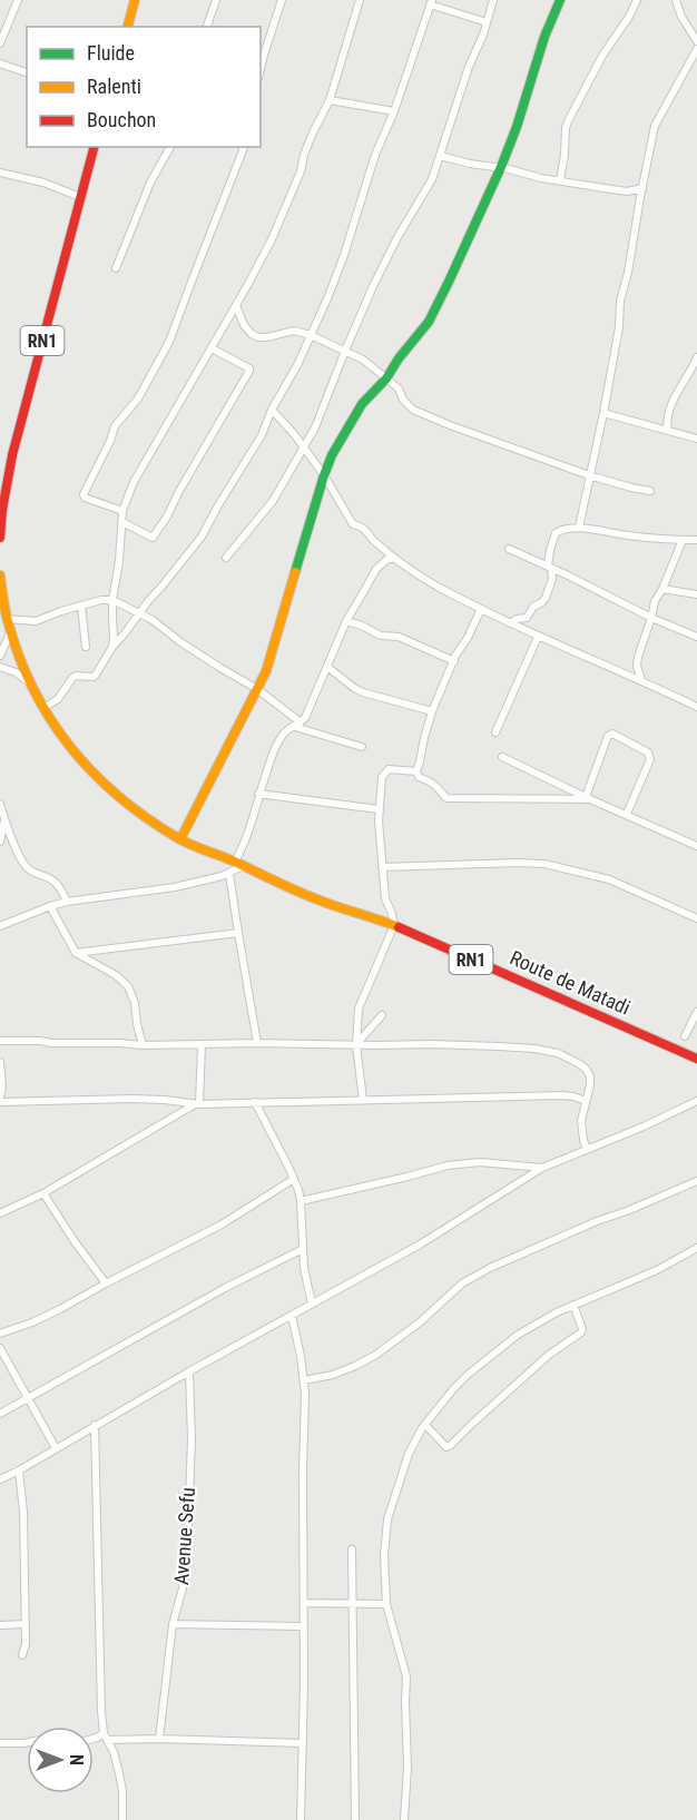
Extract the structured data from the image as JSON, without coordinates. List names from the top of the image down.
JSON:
{
  "streets": {
    "main road": ["RN1", "Route de Matadi"],
    "street": ["Avenue Sefu"]
  },
  "crossings": [
    ["RN1", "Route de Matadi"]
  ],
  "legend": ["Fluide", "Ralenti", "Bouchon"],
  "north": "right"
}
